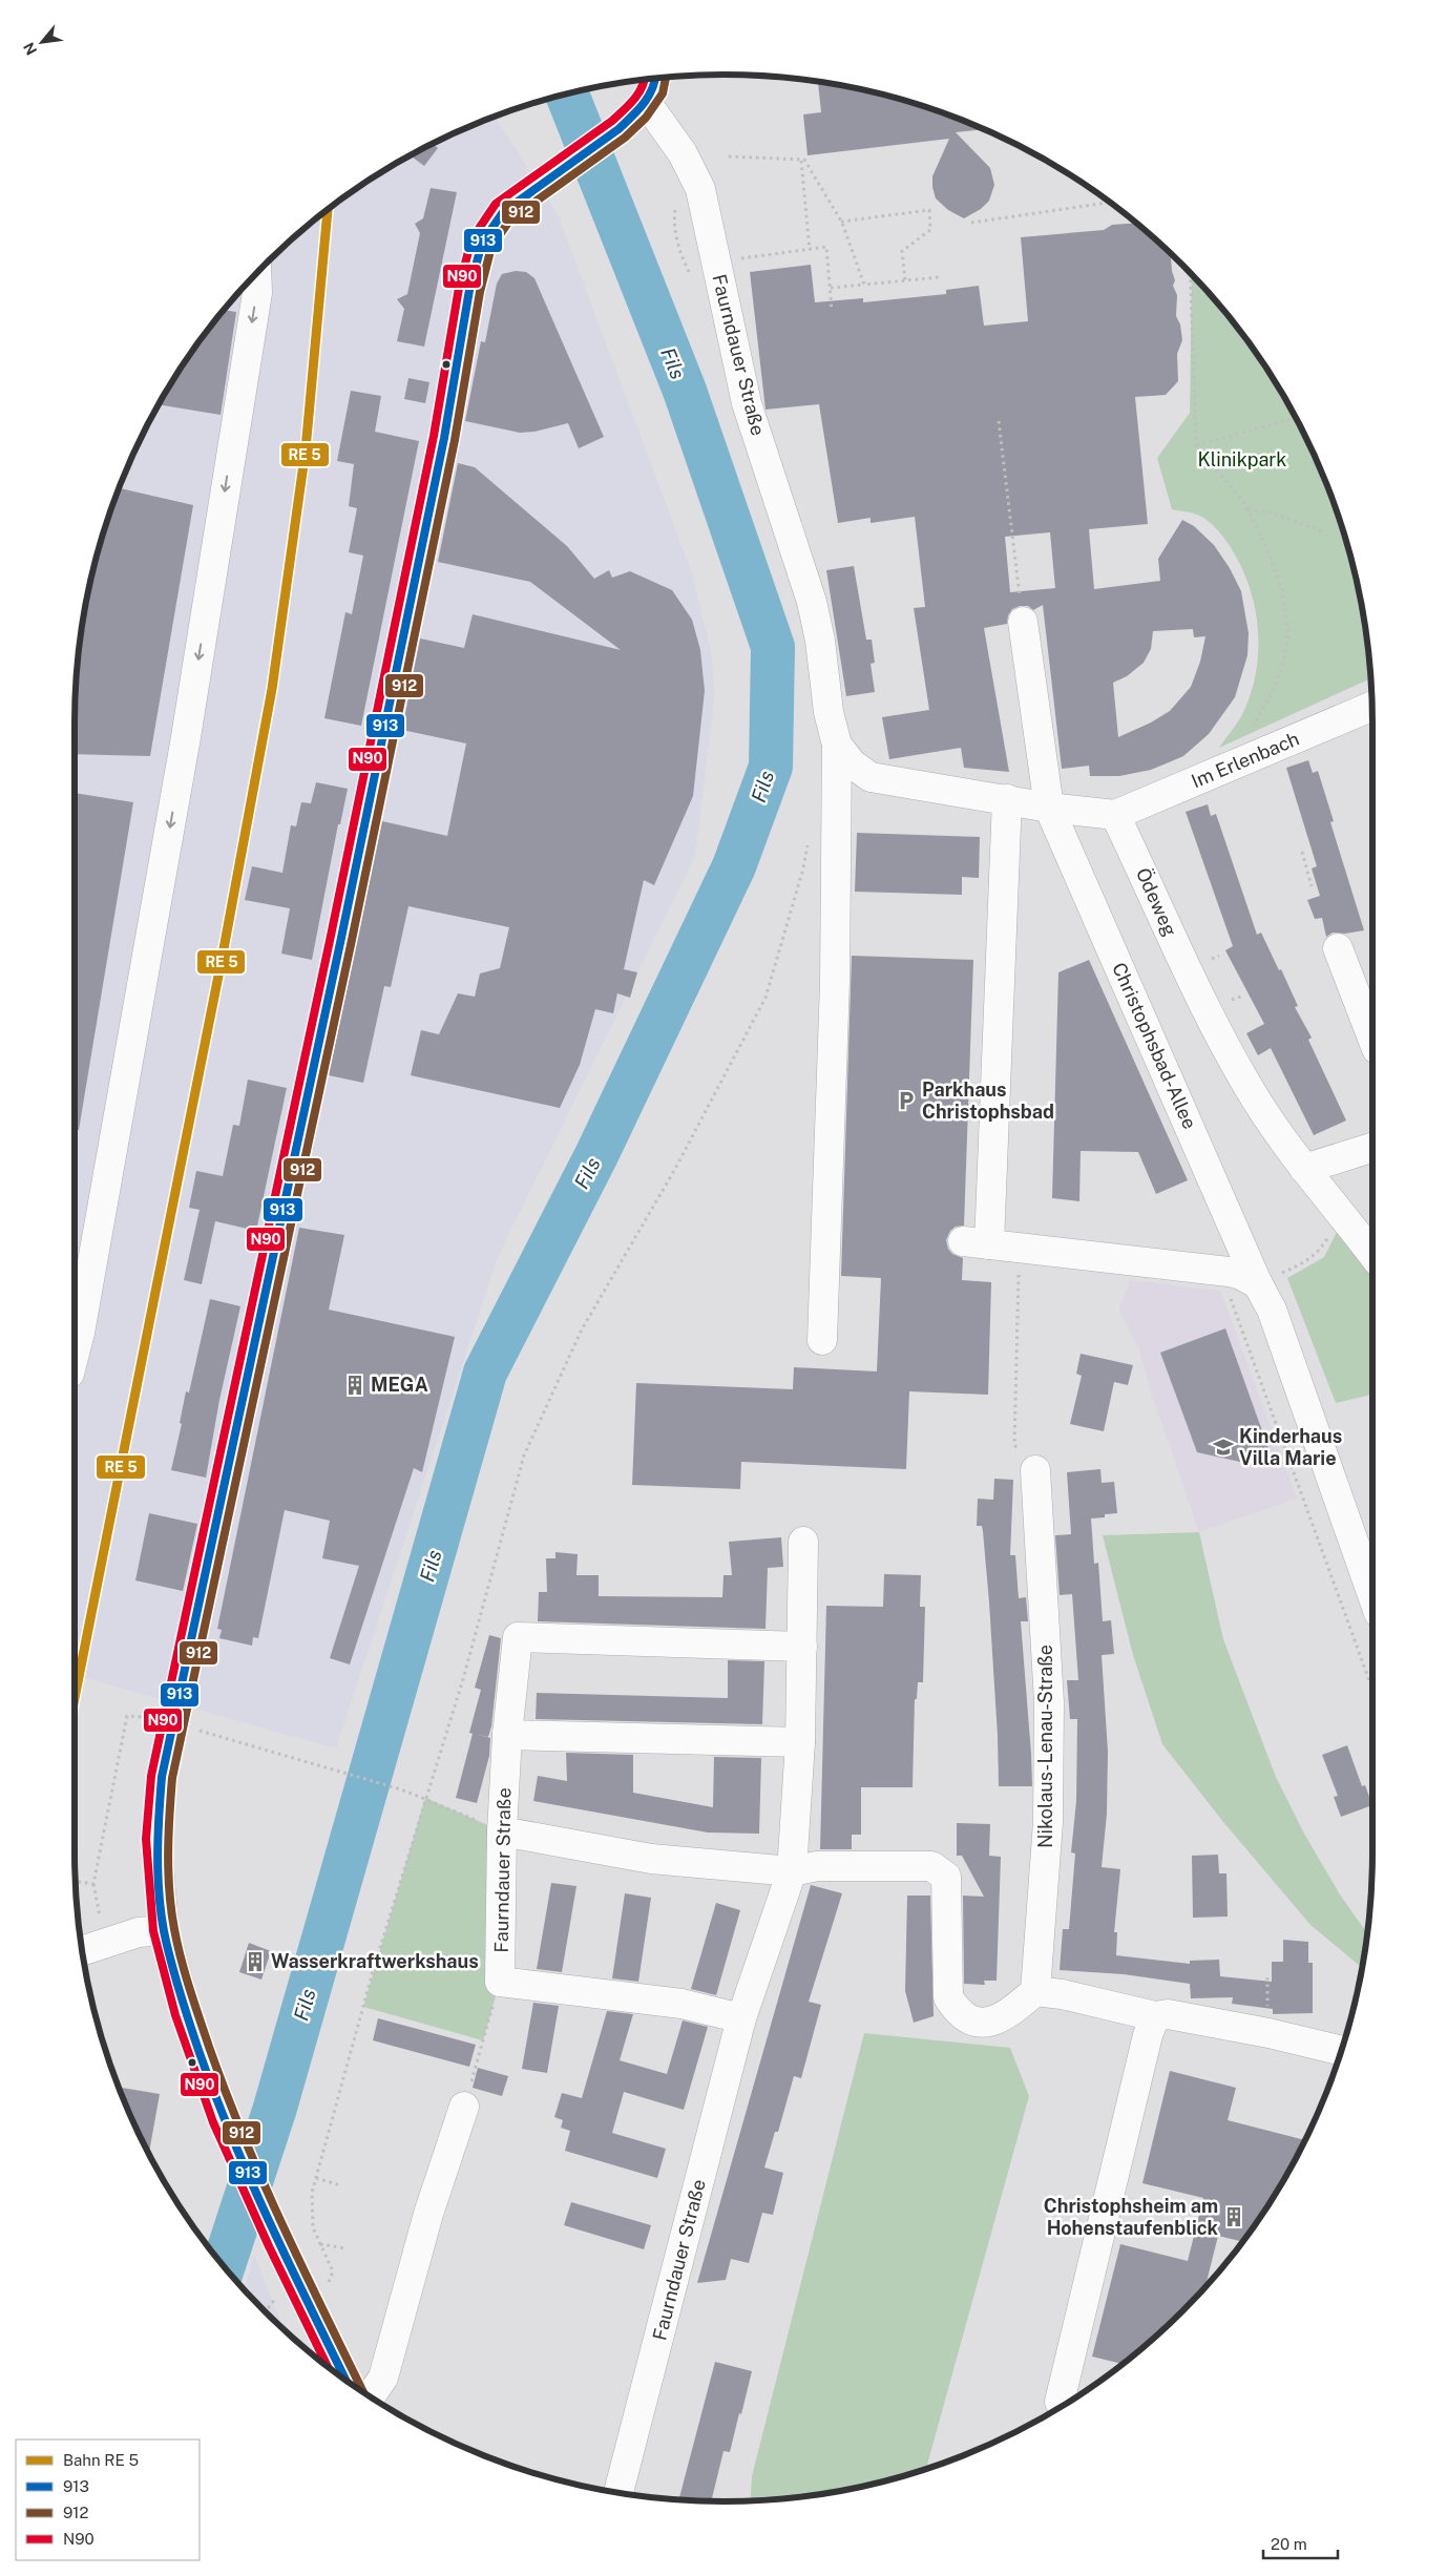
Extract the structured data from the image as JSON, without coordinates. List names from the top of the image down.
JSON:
{
  "streets": {
    "street": [
      "Faurndauer Straße",
      "Im Erlenbach",
      "Ödeweg",
      "Christophsbad-Allee",
      "Nikolaus-Lenau-Straße"
    ]
  },
  "crossings": [
    ["Im Erlenbach", "Ödeweg"]
  ],
  "water": ["Fils"],
  "parks": ["Klinikpark"],
  "places": {
    "parking": ["Parkhaus Christophsbad"],
    "building": ["MEGA", "Wasserkraftwerkshaus", "Christophsheim am Hohenstaufenblick"],
    "school or university": ["Kinderhaus Villa Marie"]
  },
  "lines": ["transit line 912", "transit line 913", "transit line N90"],
  "legend": [
    "Bahn RE 5",
    "913",
    "912",
    "N90"
  ],
  "scale_bar": "20 m",
  "north": "bottom left"
}
